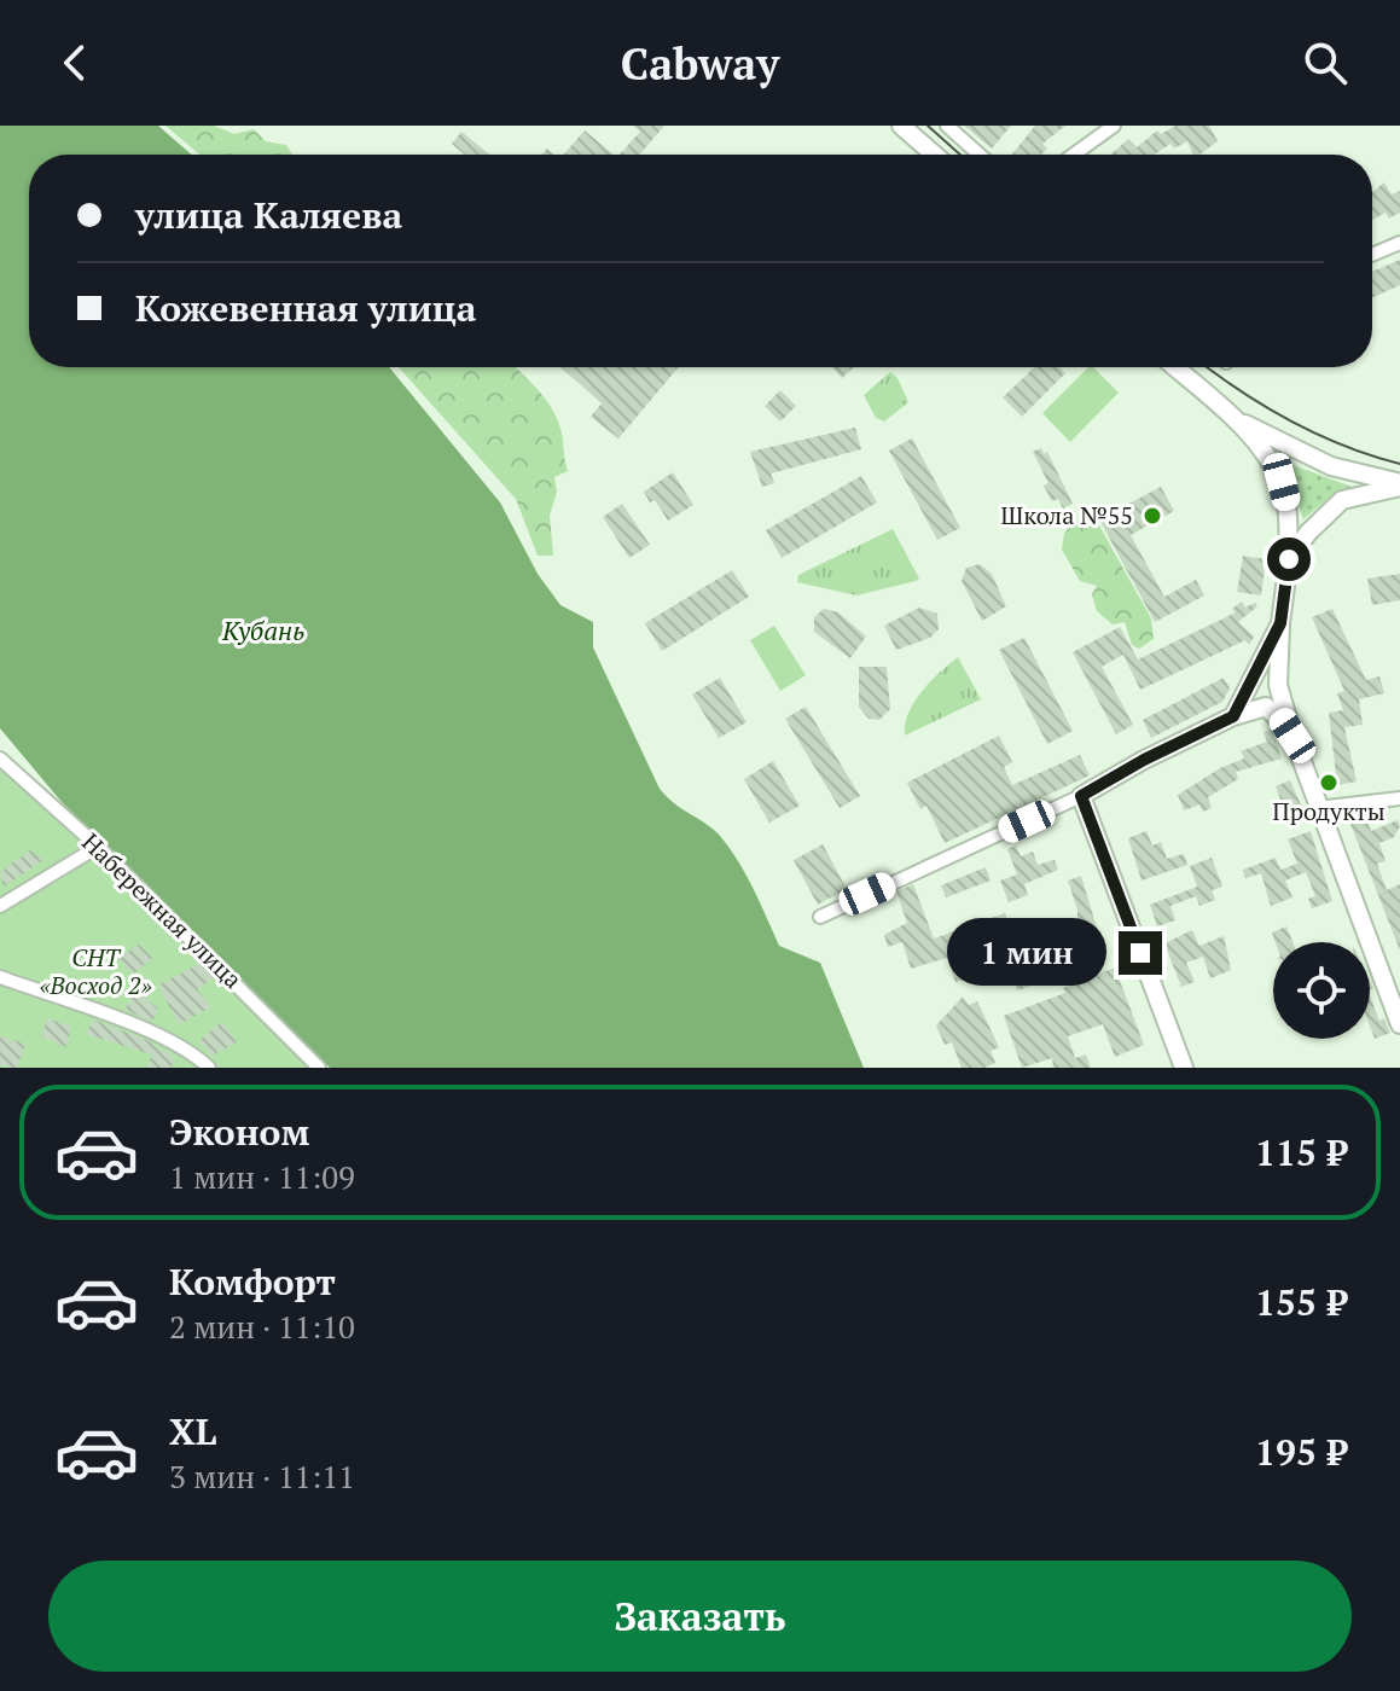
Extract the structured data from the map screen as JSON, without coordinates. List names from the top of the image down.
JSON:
{
  "streets": {
    "street": ["Набережная улица"]
  },
  "water": ["Кубань"],
  "parks": ["СНТ «Восход 2»"],
  "places": ["Школа №55", "Продукты"],
  "page": {
    "header": "Cabway",
    "banner": ["улица Каляева", "Кожевенная улица"],
    "bubble": "1 мин",
    "list": [
      {
        "name": "Эконом",
        "note": "1 мин · 11:09",
        "value": "115 ₽"
      },
      {
        "name": "Комфорт",
        "note": "2 мин · 11:10",
        "value": "155 ₽"
      },
      {
        "name": "XL",
        "note": "3 мин · 11:11",
        "value": "195 ₽"
      }
    ],
    "buttons": "Заказать"
  }
}
